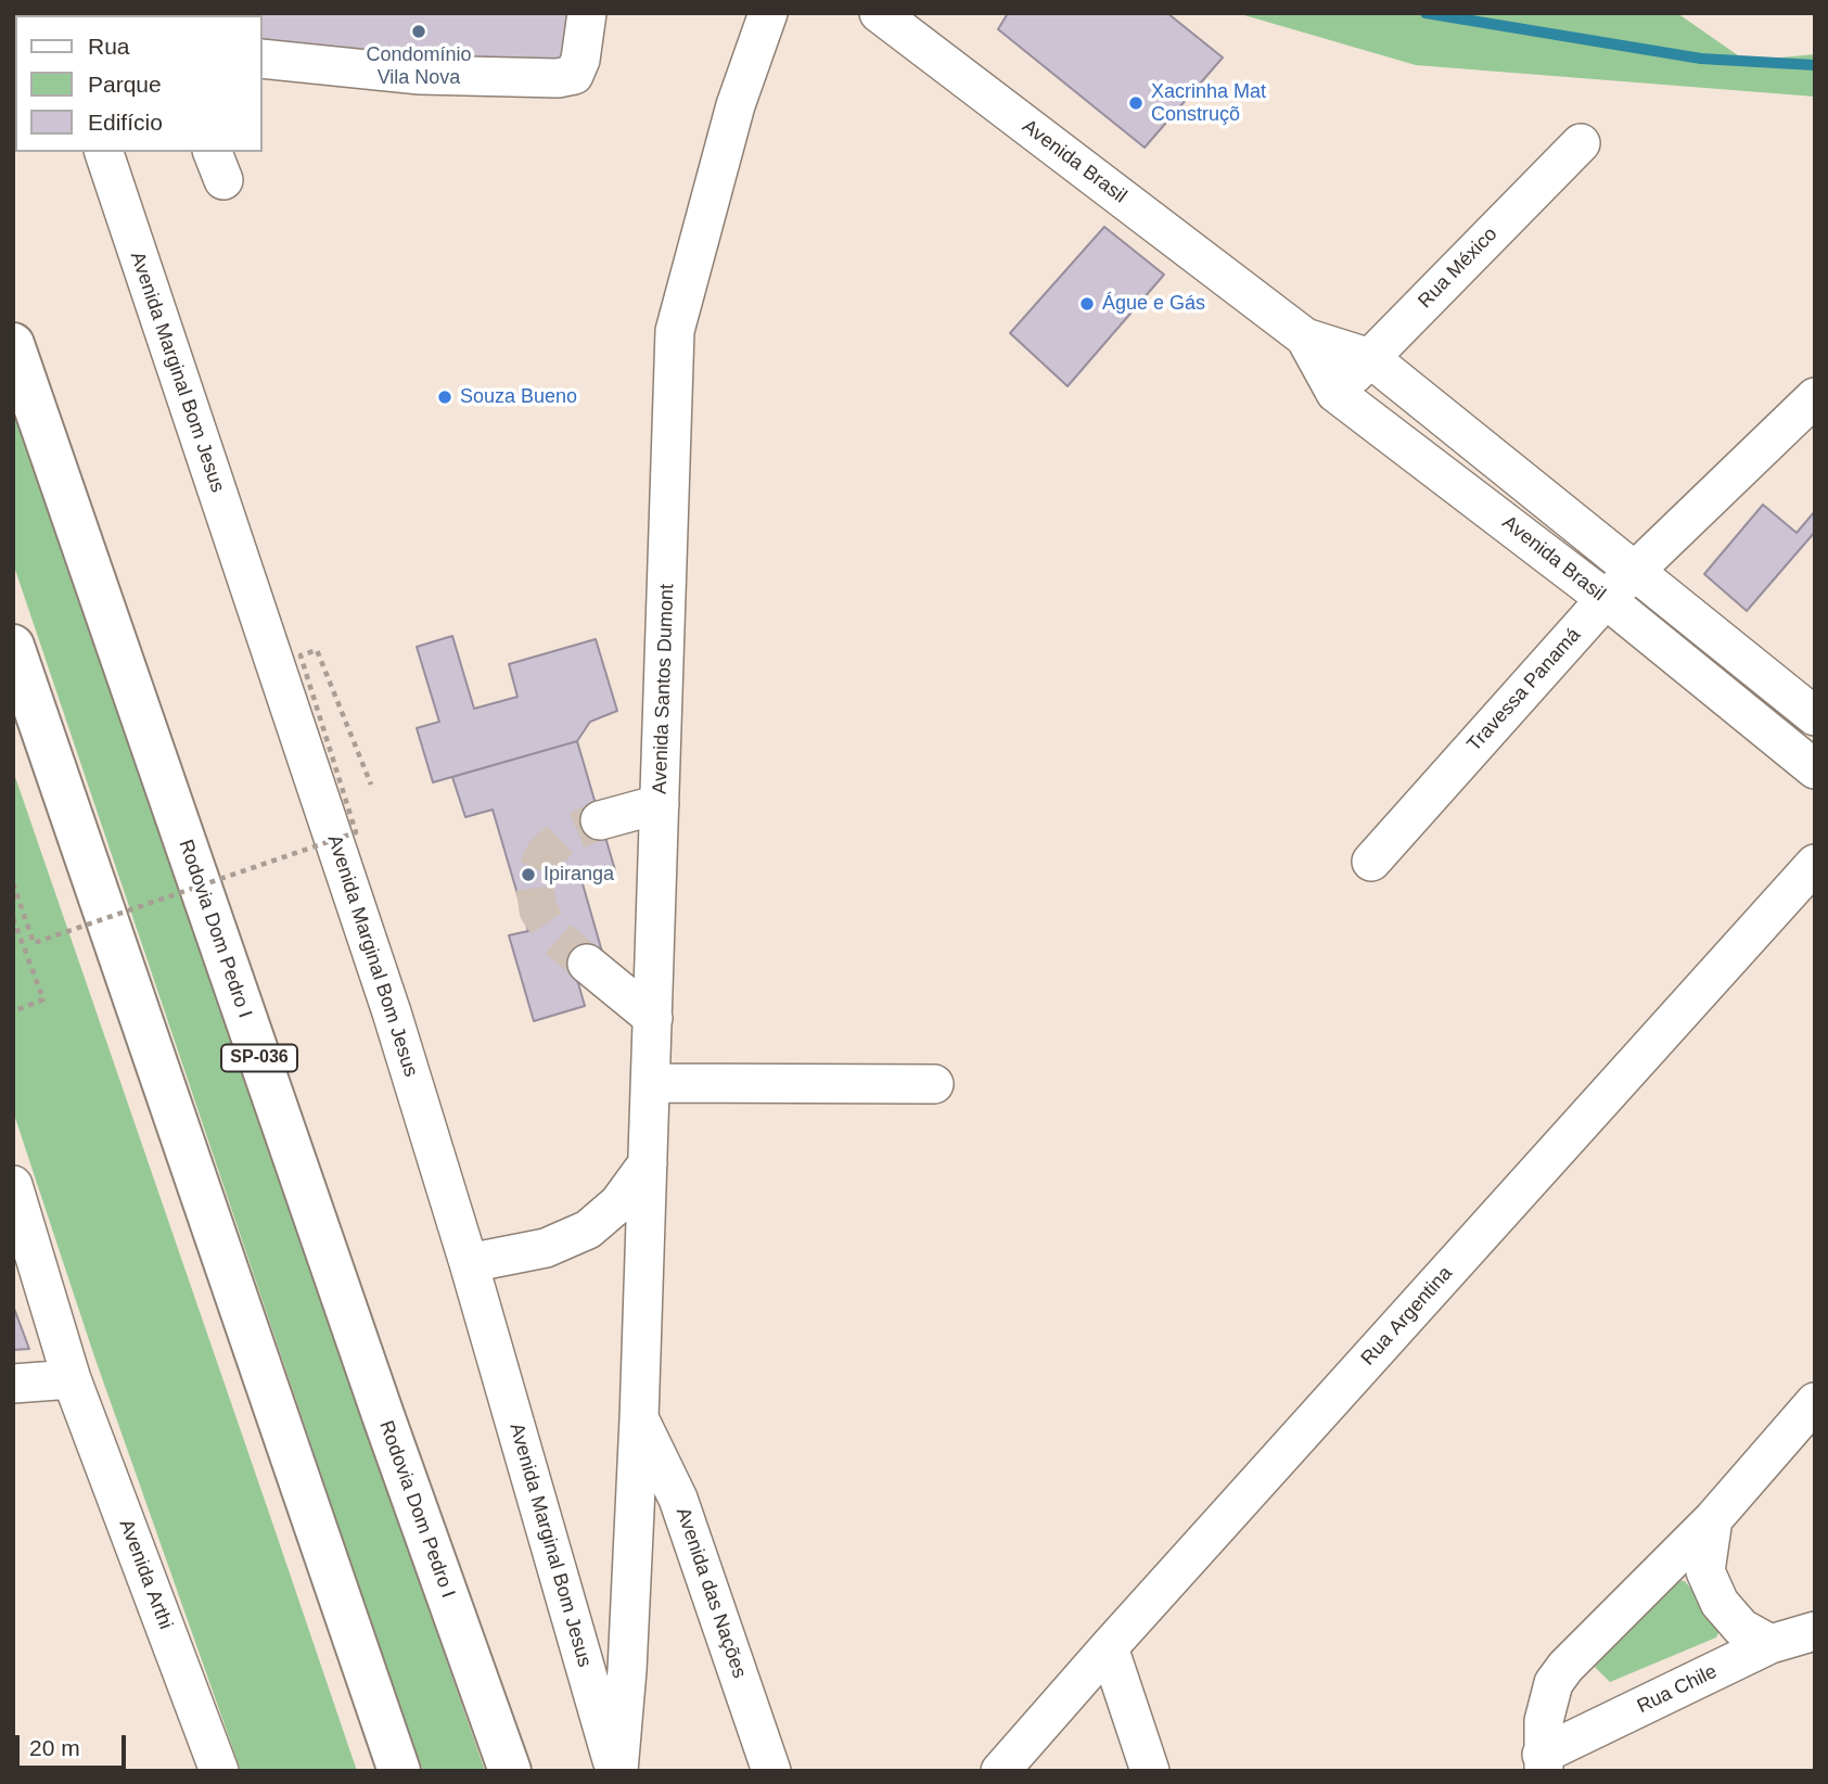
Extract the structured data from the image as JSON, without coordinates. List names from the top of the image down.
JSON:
{
  "streets": {
    "highway": ["Rodovia Dom Pedro I", "SP-036"],
    "street": [
      "Avenida Brasil",
      "Rua México",
      "Avenida Marginal Bom Jesus",
      "Avenida Santos Dumont",
      "Travessa Panamá",
      "Rua Argentina",
      "Avenida Arthi",
      "Avenida das Nações",
      "Rua Chile"
    ]
  },
  "crossings": [
    ["Avenida Brasil", "Rua México"],
    ["Avenida Brasil", "Travessa Panamá"],
    ["Avenida Marginal Bom Jesus", "Avenida Santos Dumont"],
    ["Avenida Santos Dumont", "Avenida das Nações"]
  ],
  "places": [
    "Condomínio Vila Nova",
    "Xacrinha Mat Construçõ",
    "Águe e Gás",
    "Souza Bueno",
    "Ipiranga"
  ],
  "legend": ["Rua", "Parque", "Edifício"],
  "scale_bar": "20 m"
}
